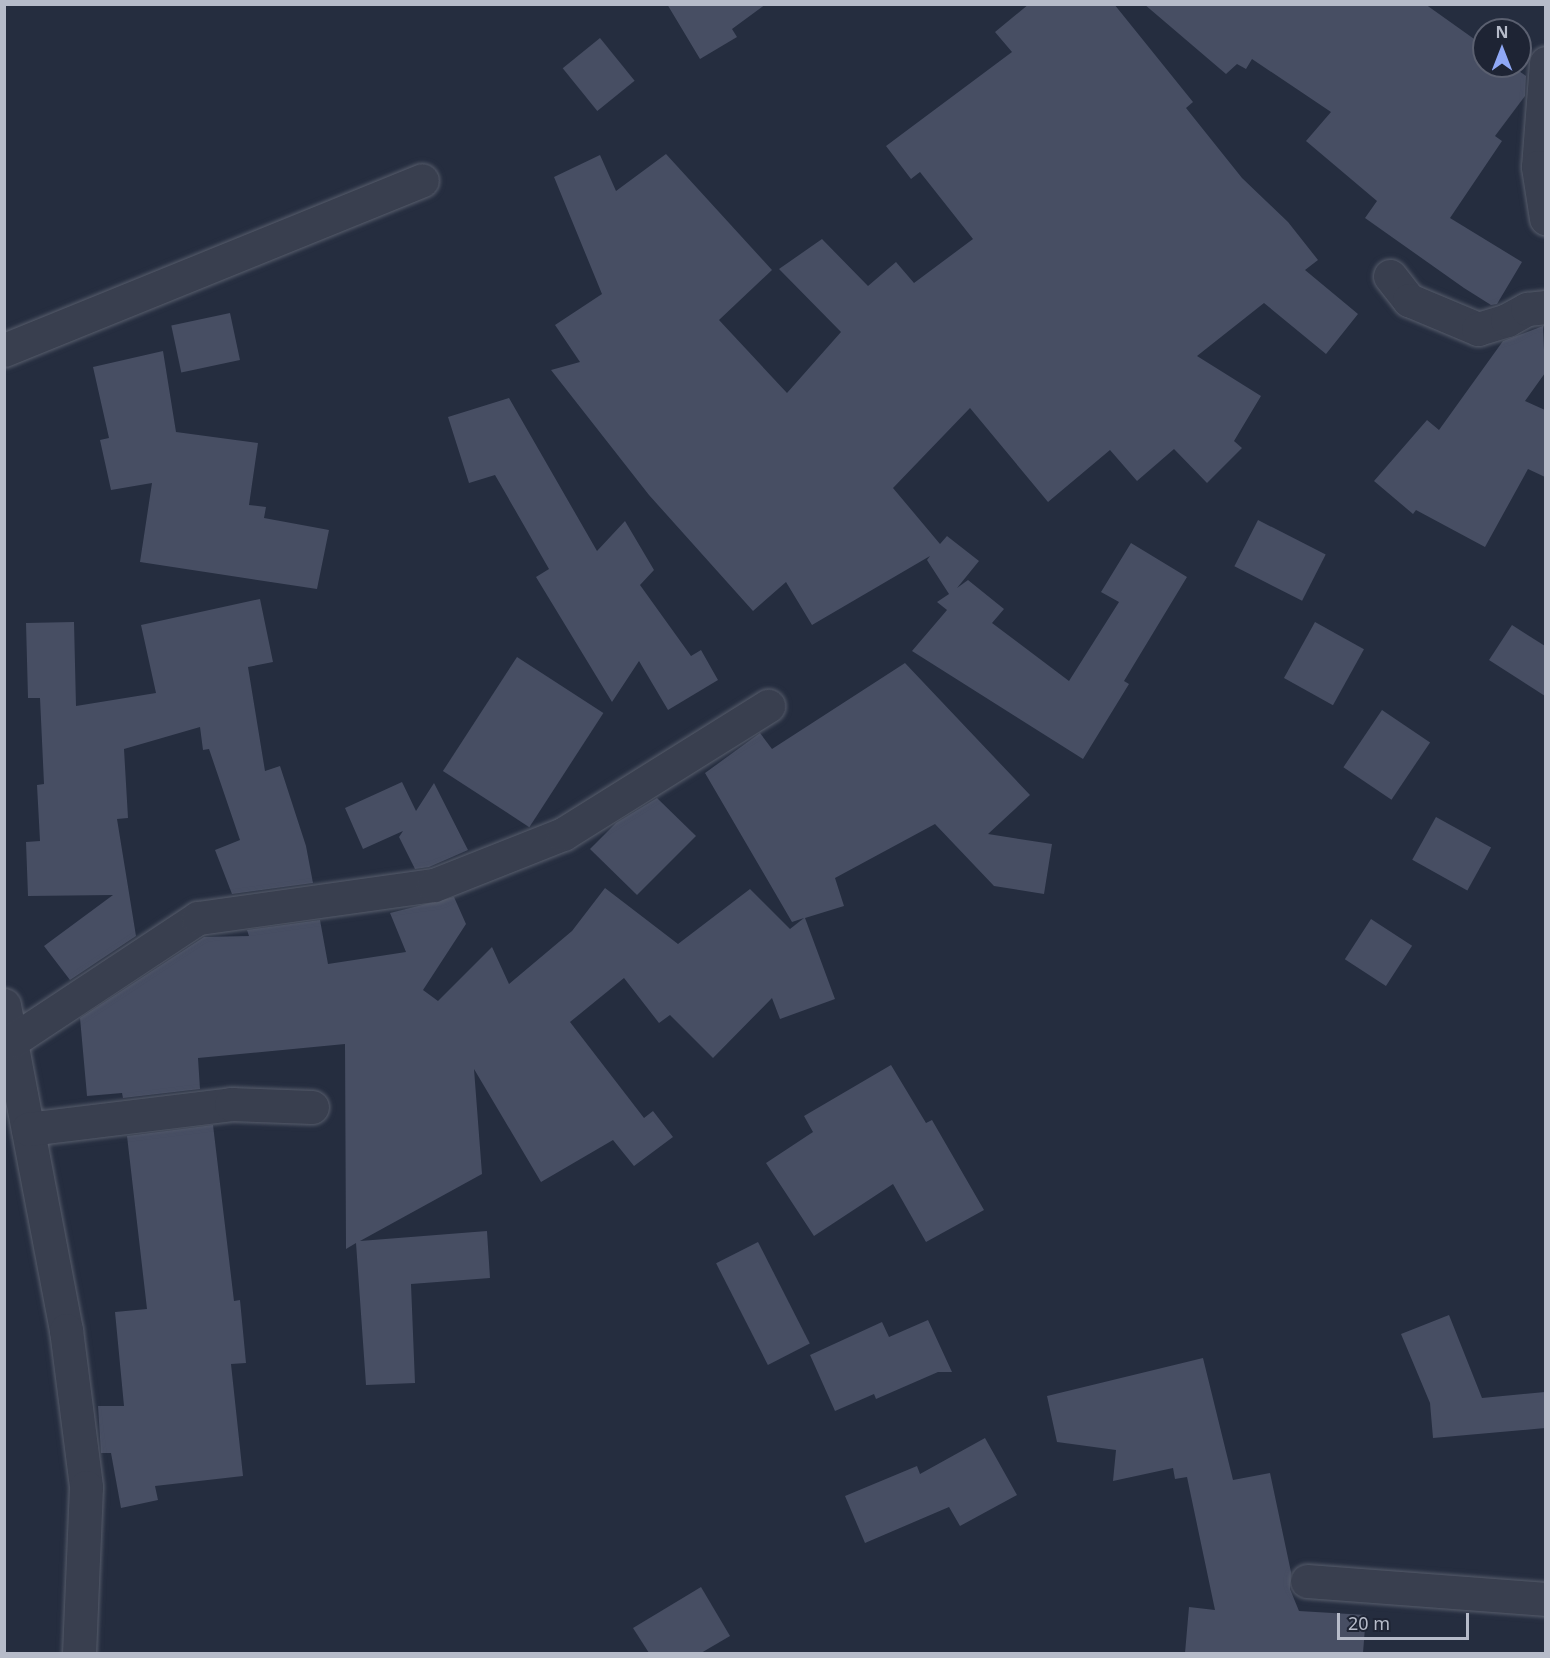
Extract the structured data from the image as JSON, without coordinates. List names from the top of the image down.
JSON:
{
  "scale_bar": "20 m",
  "north": "top"
}
